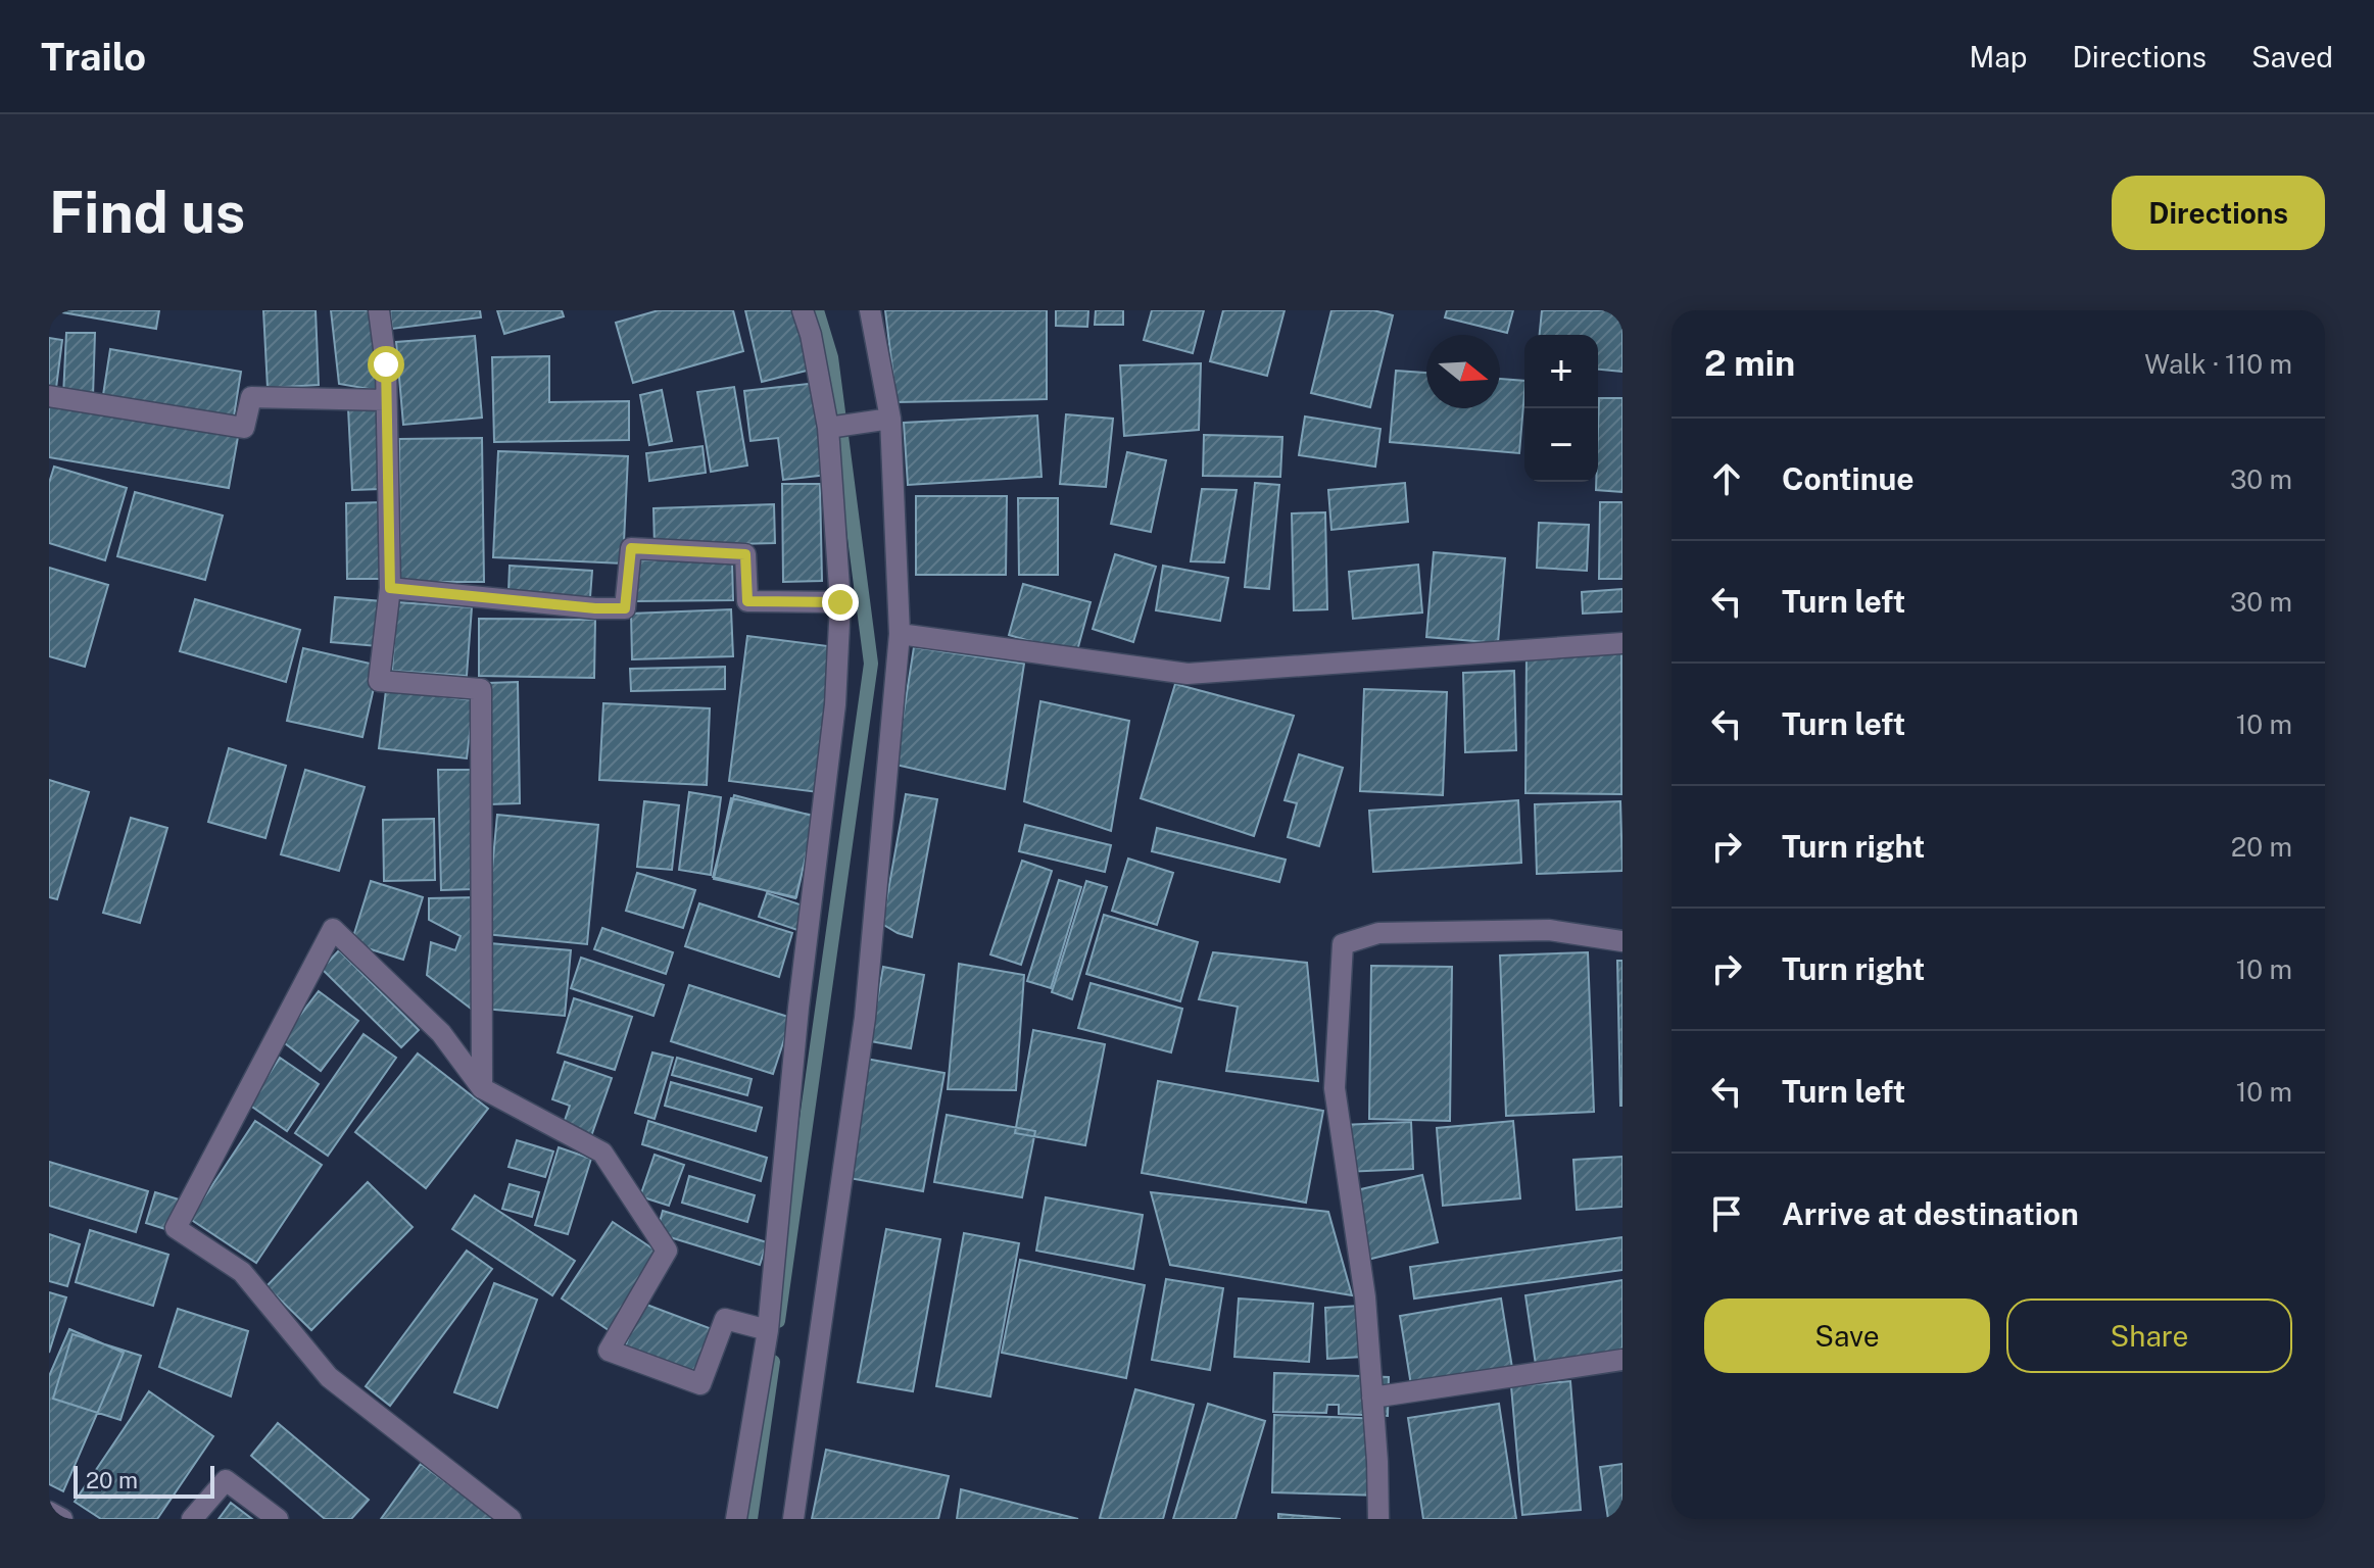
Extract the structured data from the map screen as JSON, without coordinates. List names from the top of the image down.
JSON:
{
  "scale_bar": "20 m",
  "north": "right",
  "page": {
    "header": "Trailo",
    "nav": ["Map", "Directions", "Saved"],
    "buttons": [
      "Directions",
      ["Save", "Share"]
    ],
    "title": "Find us",
    "heading": ["2 min", "Walk · 110 m"],
    "map_buttons": ["+", "−"],
    "list": [
      ["Continue", "30 m"],
      ["Turn left", "30 m"],
      ["Turn left", "10 m"],
      ["Turn right", "20 m"],
      ["Turn right", "10 m"],
      ["Turn left", "10 m"],
      "Arrive at destination"
    ],
    "scale": "20 m"
  }
}
